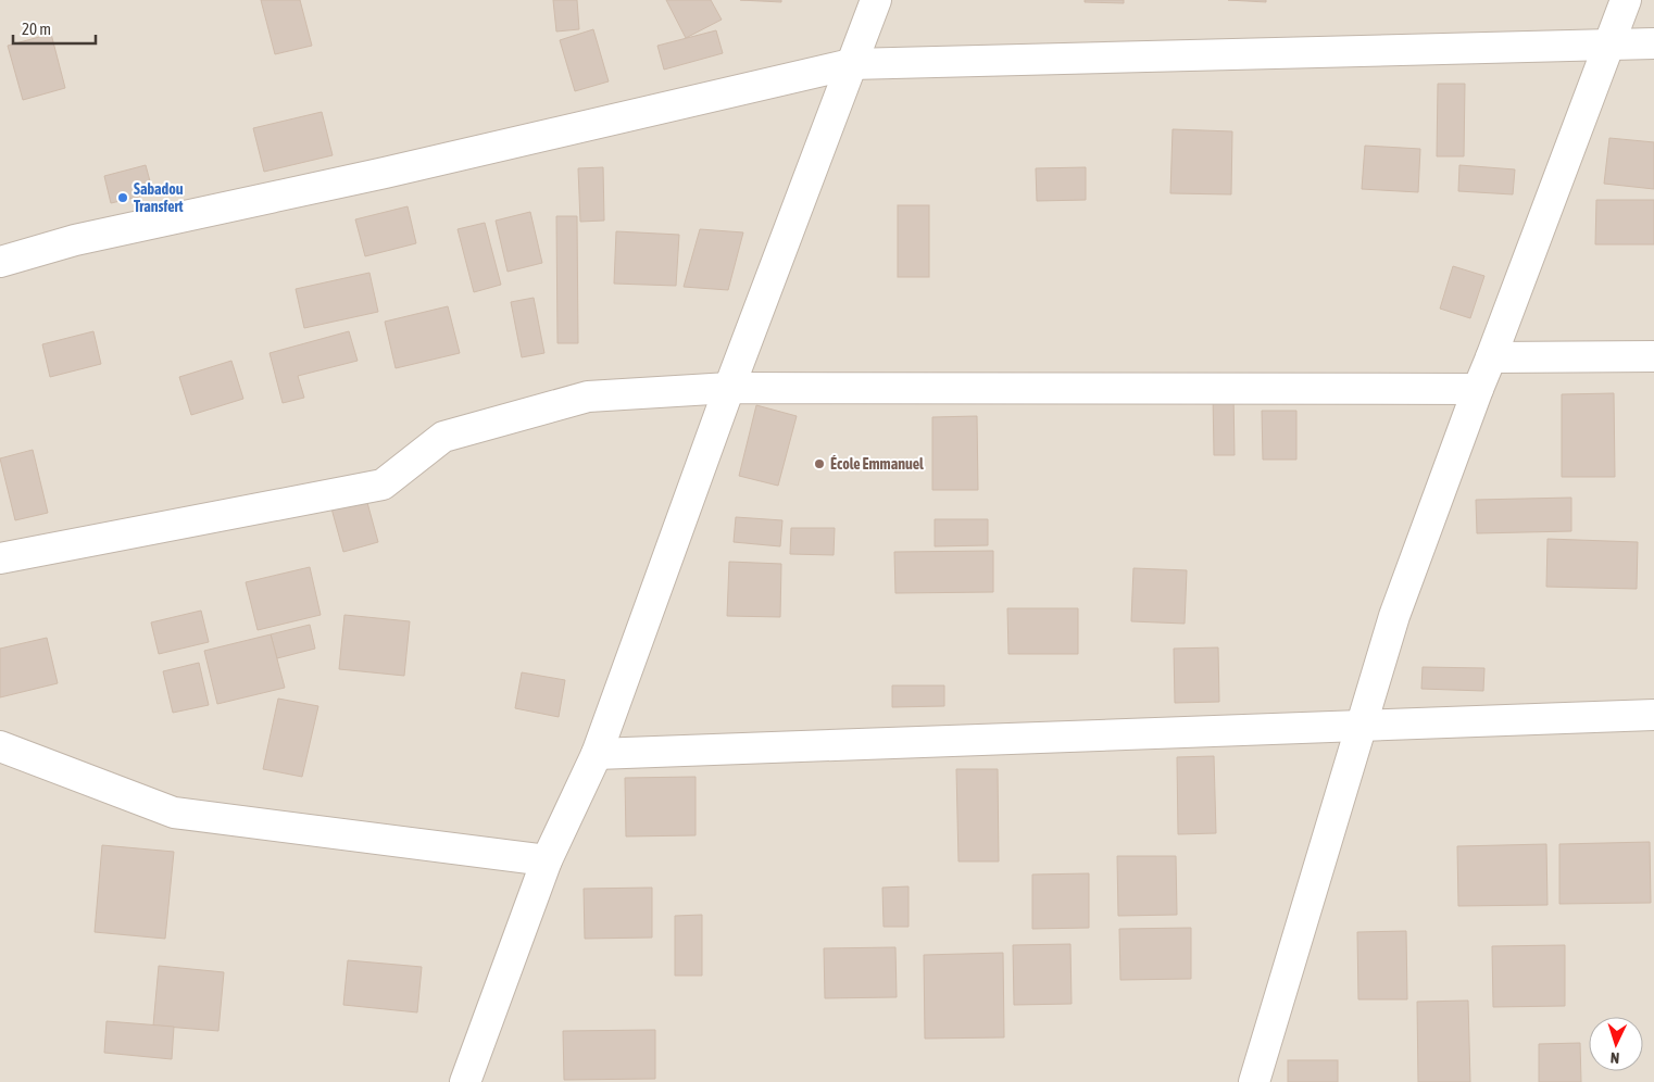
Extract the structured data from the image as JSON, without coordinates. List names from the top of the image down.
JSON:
{
  "places": ["Sabadou Transfert", "École Emmanuel"],
  "scale_bar": "20 m",
  "north": "bottom"
}
